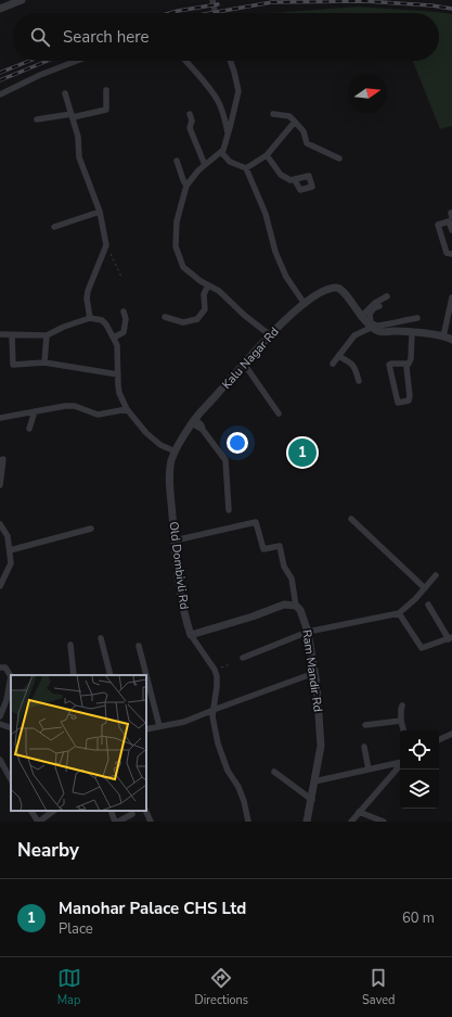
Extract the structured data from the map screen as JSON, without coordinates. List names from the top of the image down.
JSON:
{
  "streets": {
    "street": ["Kalu Nagar Rd", "Old Dombivli Rd", "Ram Mandir Rd"]
  },
  "crossings": [
    ["Kalu Nagar Rd", "Old Dombivli Rd"]
  ],
  "north": "right",
  "page": {
    "search": "Search here",
    "pins": "1",
    "heading": "Nearby",
    "list": [
      {
        "mark": "1",
        "name": "Manohar Palace CHS Ltd",
        "note": "Place",
        "value": "60 m"
      }
    ],
    "nav": ["Map", "Directions", "Saved"]
  }
}
